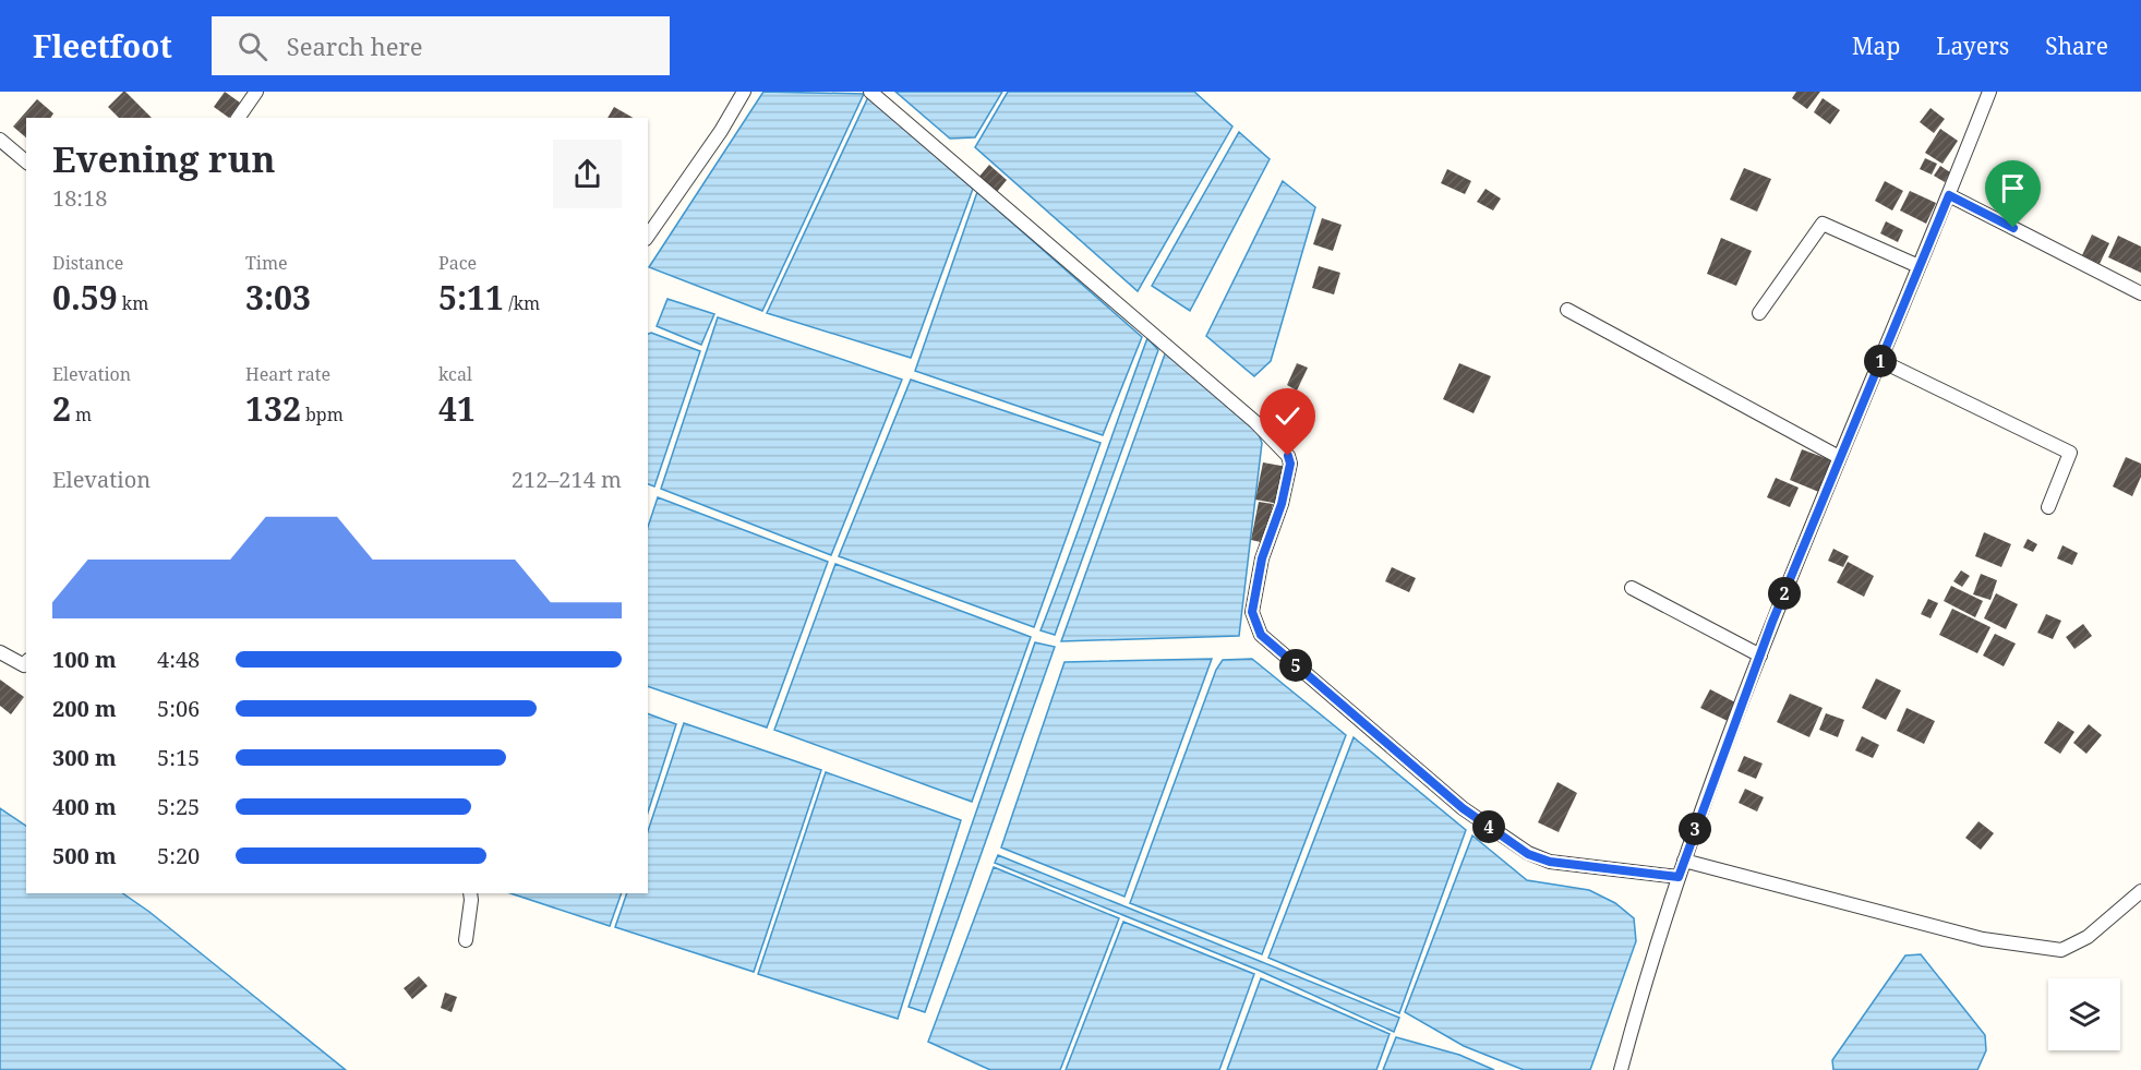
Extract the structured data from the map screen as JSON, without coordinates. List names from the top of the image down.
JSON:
{
  "page": {
    "header": "Fleetfoot",
    "search": "Search here",
    "nav": ["Map", "Layers", "Share"],
    "heading": ["Evening run", "18:18"],
    "stats": [
      ["Distance", "0.59 km"],
      ["Time", "3:03"],
      ["Pace", "5:11 /km"],
      ["Elevation", "2 m"],
      ["Heart rate", "132 bpm"],
      ["kcal", "41"]
    ],
    "pins": [
      "1",
      "2",
      "5",
      "4",
      "3"
    ],
    "chart": ["Elevation", "212–214 m"],
    "list": [
      {
        "name": "100 m",
        "note": "4:48"
      },
      {
        "name": "200 m",
        "note": "5:06"
      },
      {
        "name": "300 m",
        "note": "5:15"
      },
      {
        "name": "400 m",
        "note": "5:25"
      },
      {
        "name": "500 m",
        "note": "5:20"
      }
    ]
  }
}
